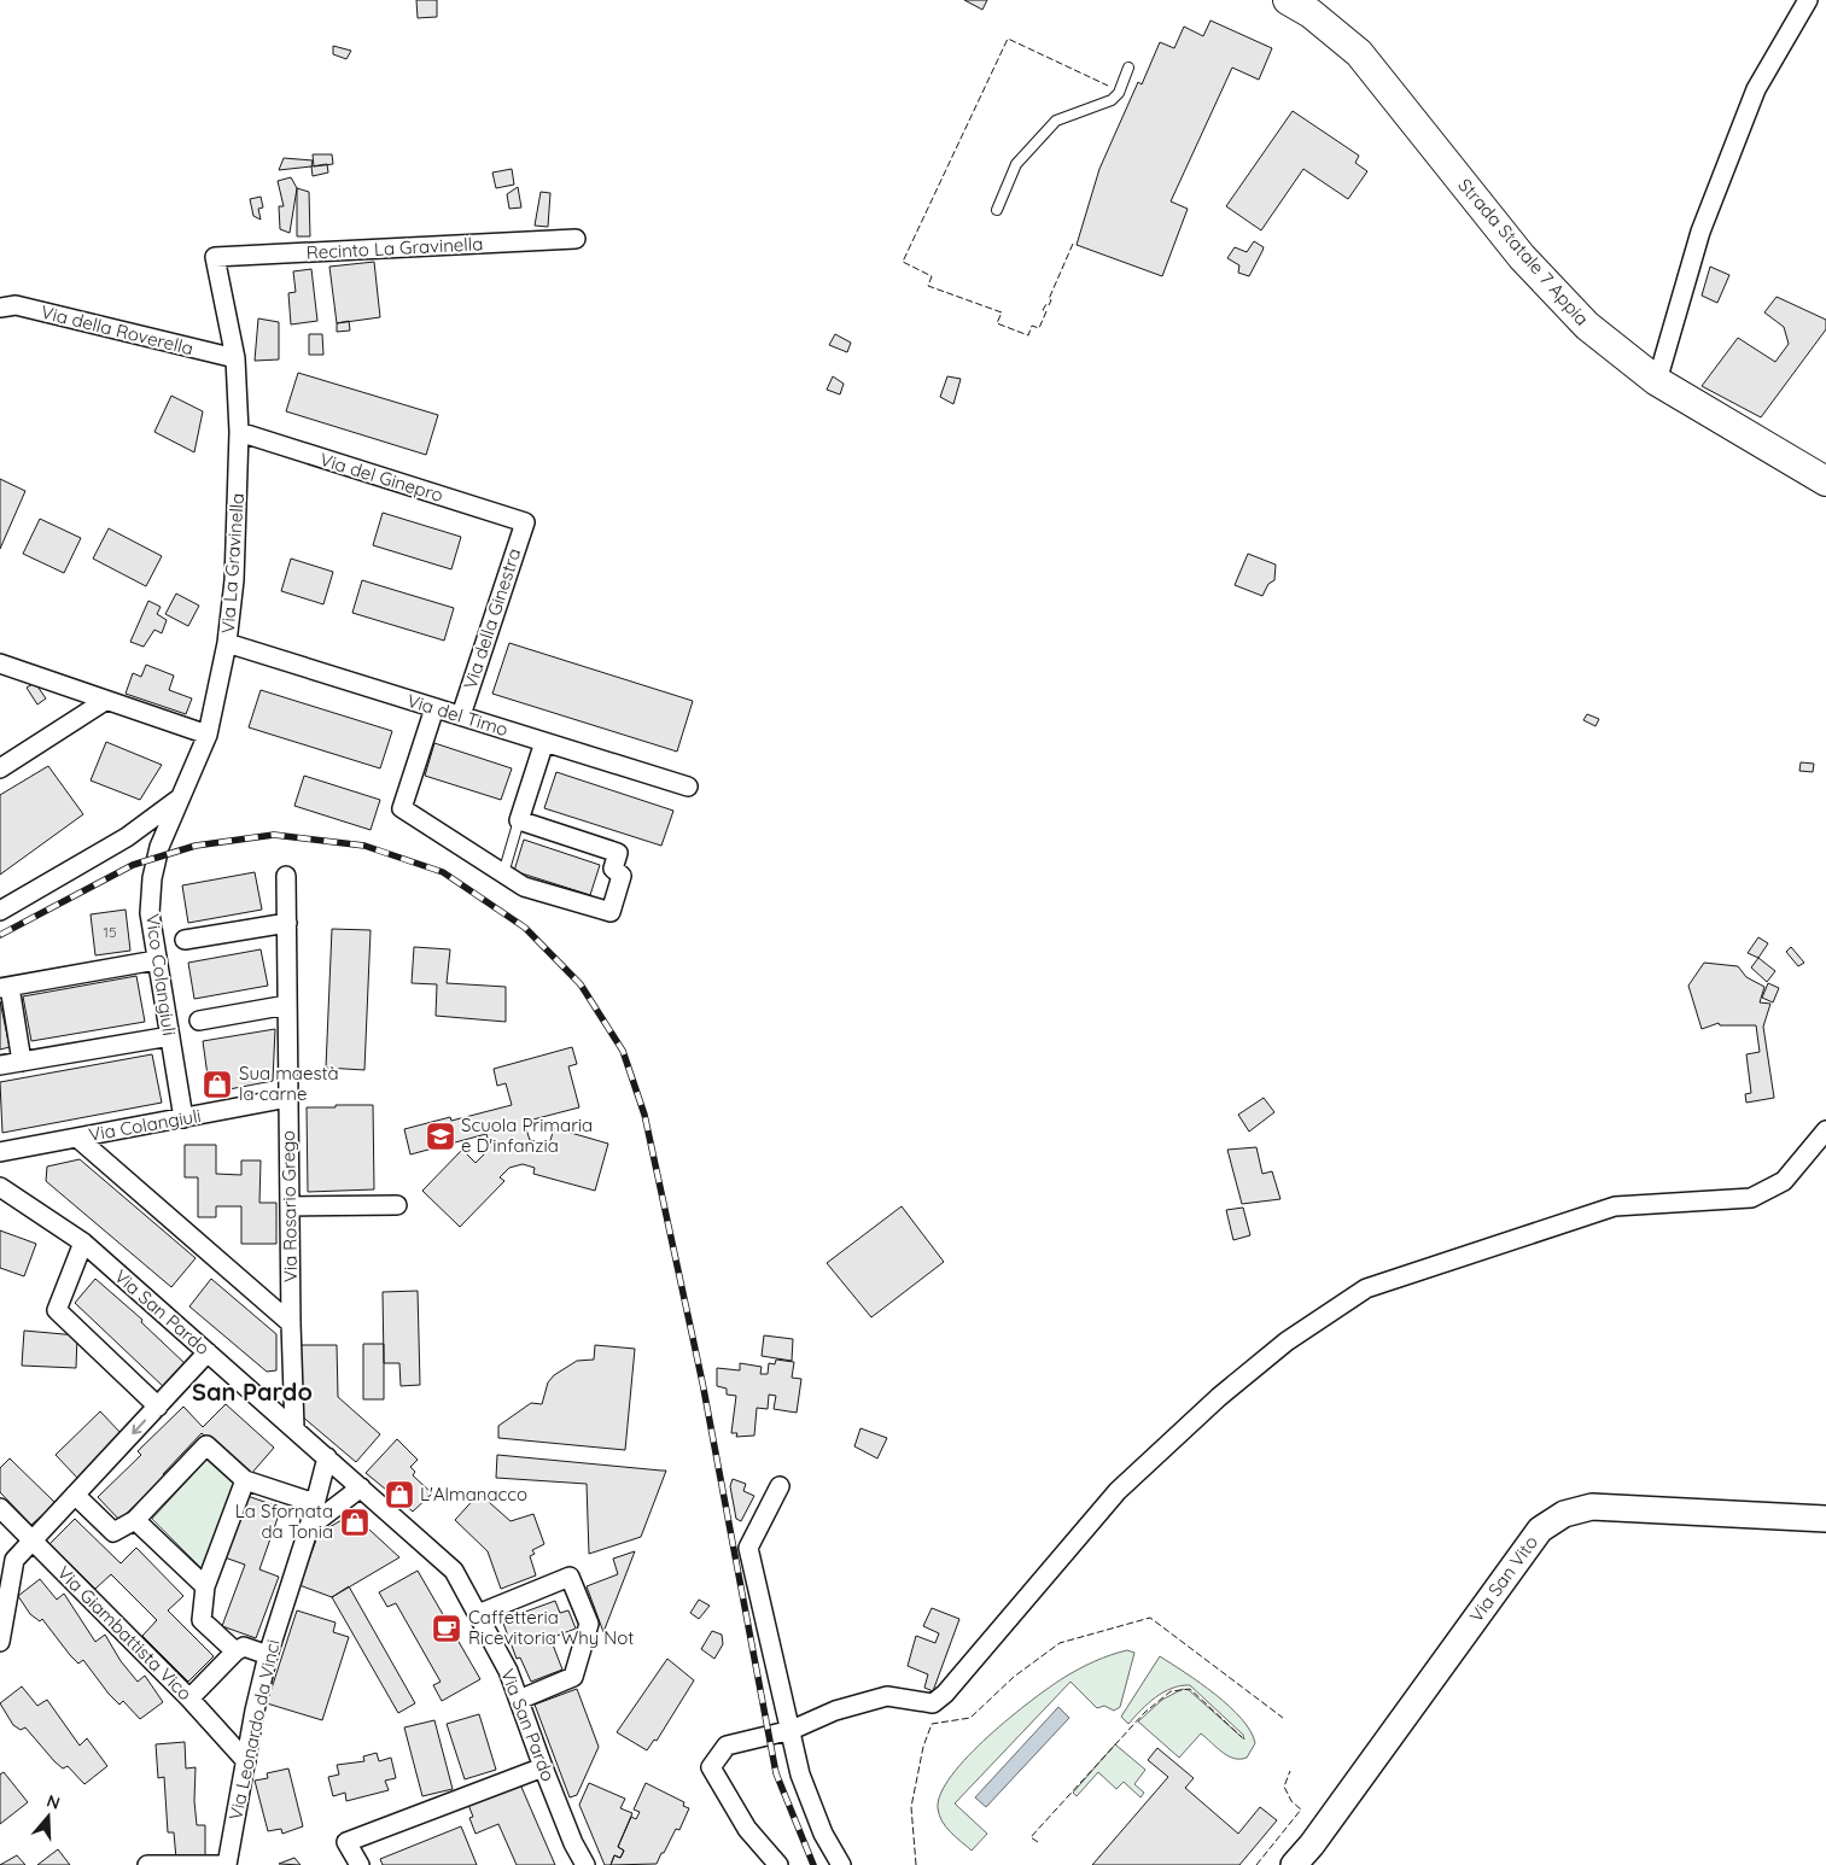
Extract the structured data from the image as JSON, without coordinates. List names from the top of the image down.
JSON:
{
  "streets": {
    "main road": ["Strada Statale 7 Appia"],
    "street": [
      "Recinto La Gravinella",
      "Via della Roverella",
      "Via del Ginepro",
      "Via La Gravinella",
      "Via della Ginestra",
      "Via del Timo",
      "Vico Colangiuli",
      "Via Colangiuli",
      "Via Rosario Grego",
      "Via San Pardo",
      "Via San Vito",
      "Via Giambattista Vico",
      "Via Leonardo da Vinci"
    ]
  },
  "crossings": [
    ["Recinto La Gravinella", "Via La Gravinella"],
    ["Via della Roverella", "Via La Gravinella"],
    ["Via del Ginepro", "Via La Gravinella"],
    ["Via del Ginepro", "Via della Ginestra"],
    ["Via La Gravinella", "Via del Timo"],
    ["Via La Gravinella", "Vico Colangiuli"],
    ["Via della Ginestra", "Via del Timo"],
    ["Vico Colangiuli", "Via Colangiuli"],
    ["Via Colangiuli", "Via Rosario Grego"],
    ["Via Rosario Grego", "Via San Pardo"],
    ["Via San Pardo", "Via Leonardo da Vinci"],
    ["Via Giambattista Vico", "Via Leonardo da Vinci"]
  ],
  "districts": ["San Pardo"],
  "places": {
    "shop": ["Sua maestà la carne", "L'Almanacco", "La Sfornata da Tonia"],
    "school or university": ["Scuola Primaria e D'infanzia"],
    "cafe": ["Caffetteria Ricevitoria Why Not"]
  },
  "house_numbers": ["15"],
  "north": "top"
}
